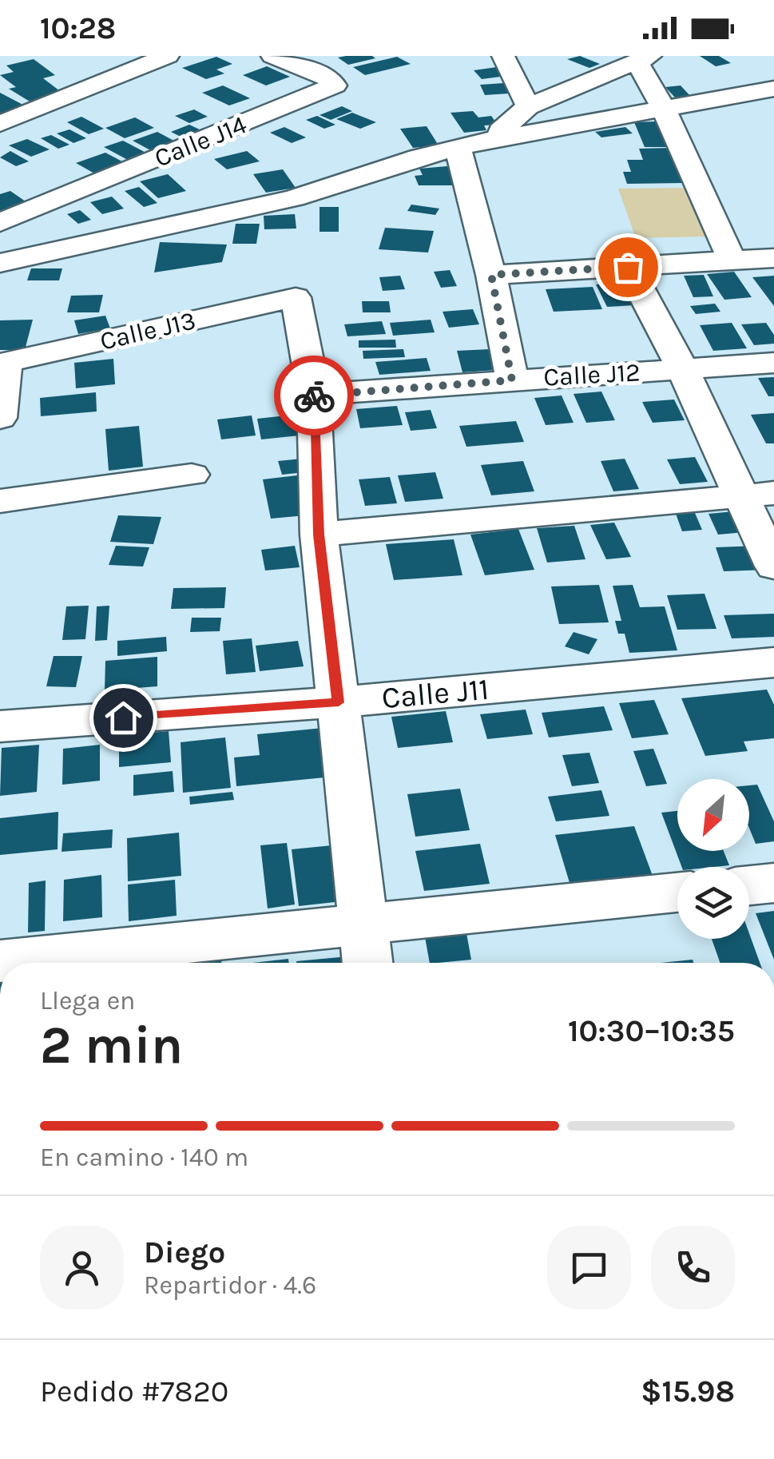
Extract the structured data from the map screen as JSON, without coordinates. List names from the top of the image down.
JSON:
{
  "streets": {
    "street": [
      "Calle J14",
      "Calle J13",
      "Calle J12",
      "Calle J11"
    ]
  },
  "crossings": [
    ["Calle J13", "Calle J12"]
  ],
  "north": "bottom left",
  "page": {
    "status": "10:28",
    "heading": ["2 min", "Llega en", "10:30–10:35"],
    "panel": [
      "Diego",
      "Repartidor · 4.6",
      "Pedido #7820",
      "$15.98"
    ],
    "bar": "En camino · 140 m"
  }
}
